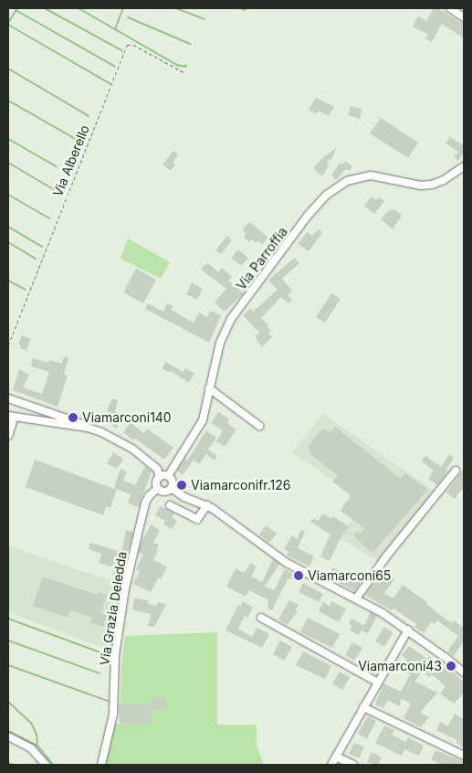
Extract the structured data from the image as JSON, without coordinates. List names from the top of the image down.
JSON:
{
  "streets": {
    "street": ["Via Parroffia", "Via Grazia Deledda"],
    "path": ["Via Alberello"]
  },
  "crossings": [
    ["Via Parroffia", "Via Grazia Deledda"]
  ],
  "places": [
    "Viamarconi140",
    "Viamarconifr.126",
    "Viamarconi65",
    "Viamarconi43"
  ]
}
